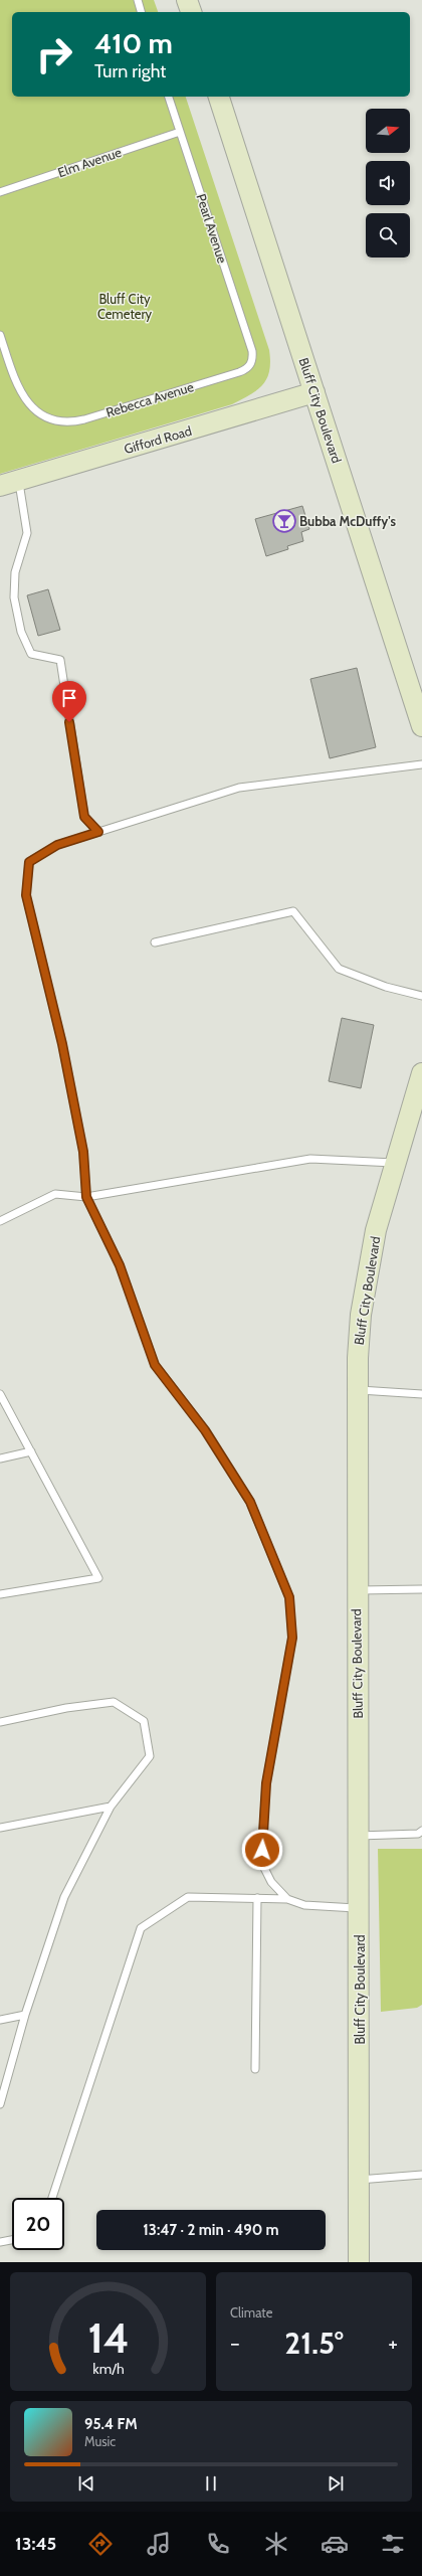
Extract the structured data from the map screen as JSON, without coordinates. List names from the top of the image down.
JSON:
{
  "streets": {
    "street": ["Bluff City Boulevard", "Gifford Road"],
    "lane": ["Elm Avenue", "Pearl Avenue", "Rebecca Avenue"]
  },
  "crossings": [
    ["Elm Avenue", "Pearl Avenue"],
    ["Pearl Avenue", "Rebecca Avenue"],
    ["Bluff City Boulevard", "Gifford Road"]
  ],
  "parks": ["Bluff City Cemetery"],
  "places": {
    "bar": ["Bubba McDuffy's"]
  },
  "north": "right",
  "page": {
    "turn": ["410 m", "Turn right"],
    "limit": "20",
    "trip": "13:47 · 2 min · 490 m",
    "tile": "Climate",
    "heat": ["−", "21.5°", "+"],
    "song": ["95.4 FM", "Music"],
    "tabs": "13:45",
    "gauge": ["14", "km/h"]
  }
}
